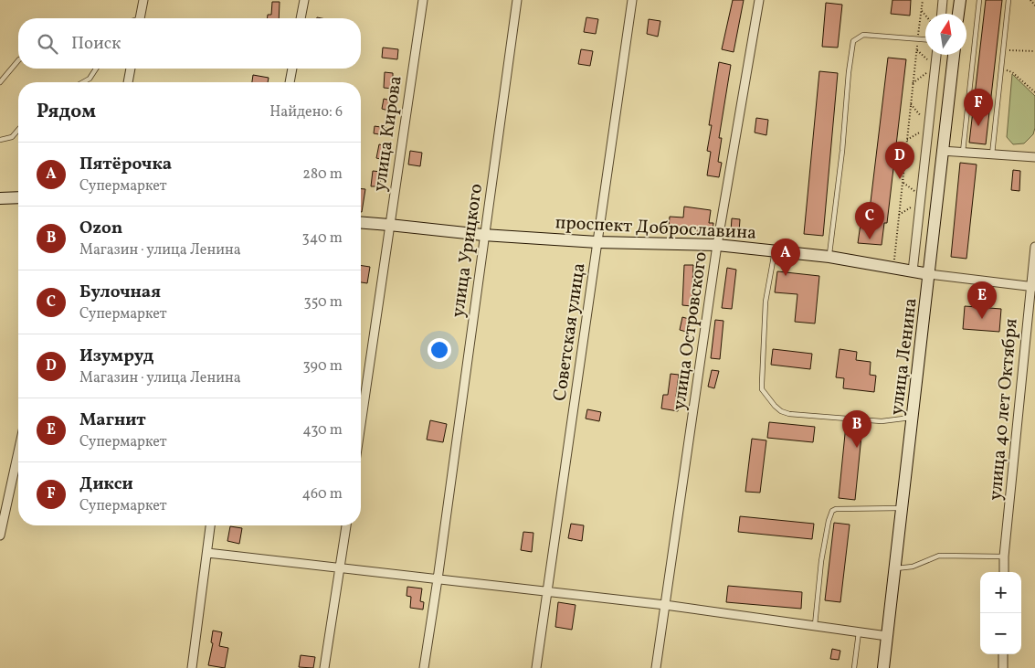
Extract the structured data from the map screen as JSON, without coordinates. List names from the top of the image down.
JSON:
{
  "streets": {
    "main road": ["проспект Доброславина", "улица Ленина"],
    "street": [
      "улица Кирова",
      "улица Урицкого",
      "улица Островского",
      "Советская улица",
      "улица 40 лет Октября"
    ]
  },
  "crossings": [
    ["улица Кирова", "проспект Доброславина"],
    ["проспект Доброславина", "улица Урицкого"],
    ["проспект Доброславина", "улица Островского"],
    ["проспект Доброславина", "Советская улица"],
    ["проспект Доброславина", "улица Ленина"],
    ["проспект Доброславина", "улица 40 лет Октября"]
  ],
  "north": "top",
  "page": {
    "search": "Поиск",
    "heading": ["Рядом", "Найдено: 6"],
    "pins": [
      "F",
      "D",
      "C",
      "A",
      "E",
      "B"
    ],
    "list": [
      {
        "mark": "A",
        "name": "Пятёрочка",
        "note": "Супермаркет",
        "value": "280 m"
      },
      {
        "mark": "B",
        "name": "Ozon",
        "note": "Магазин · улица Ленина",
        "value": "340 m"
      },
      {
        "mark": "C",
        "name": "Булочная",
        "note": "Супермаркет",
        "value": "350 m"
      },
      {
        "mark": "D",
        "name": "Изумруд",
        "note": "Магазин · улица Ленина",
        "value": "390 m"
      },
      {
        "mark": "E",
        "name": "Магнит",
        "note": "Супермаркет",
        "value": "430 m"
      },
      {
        "mark": "F",
        "name": "Дикси",
        "note": "Супермаркет",
        "value": "460 m"
      }
    ],
    "map_buttons": ["+", "−"]
  }
}
